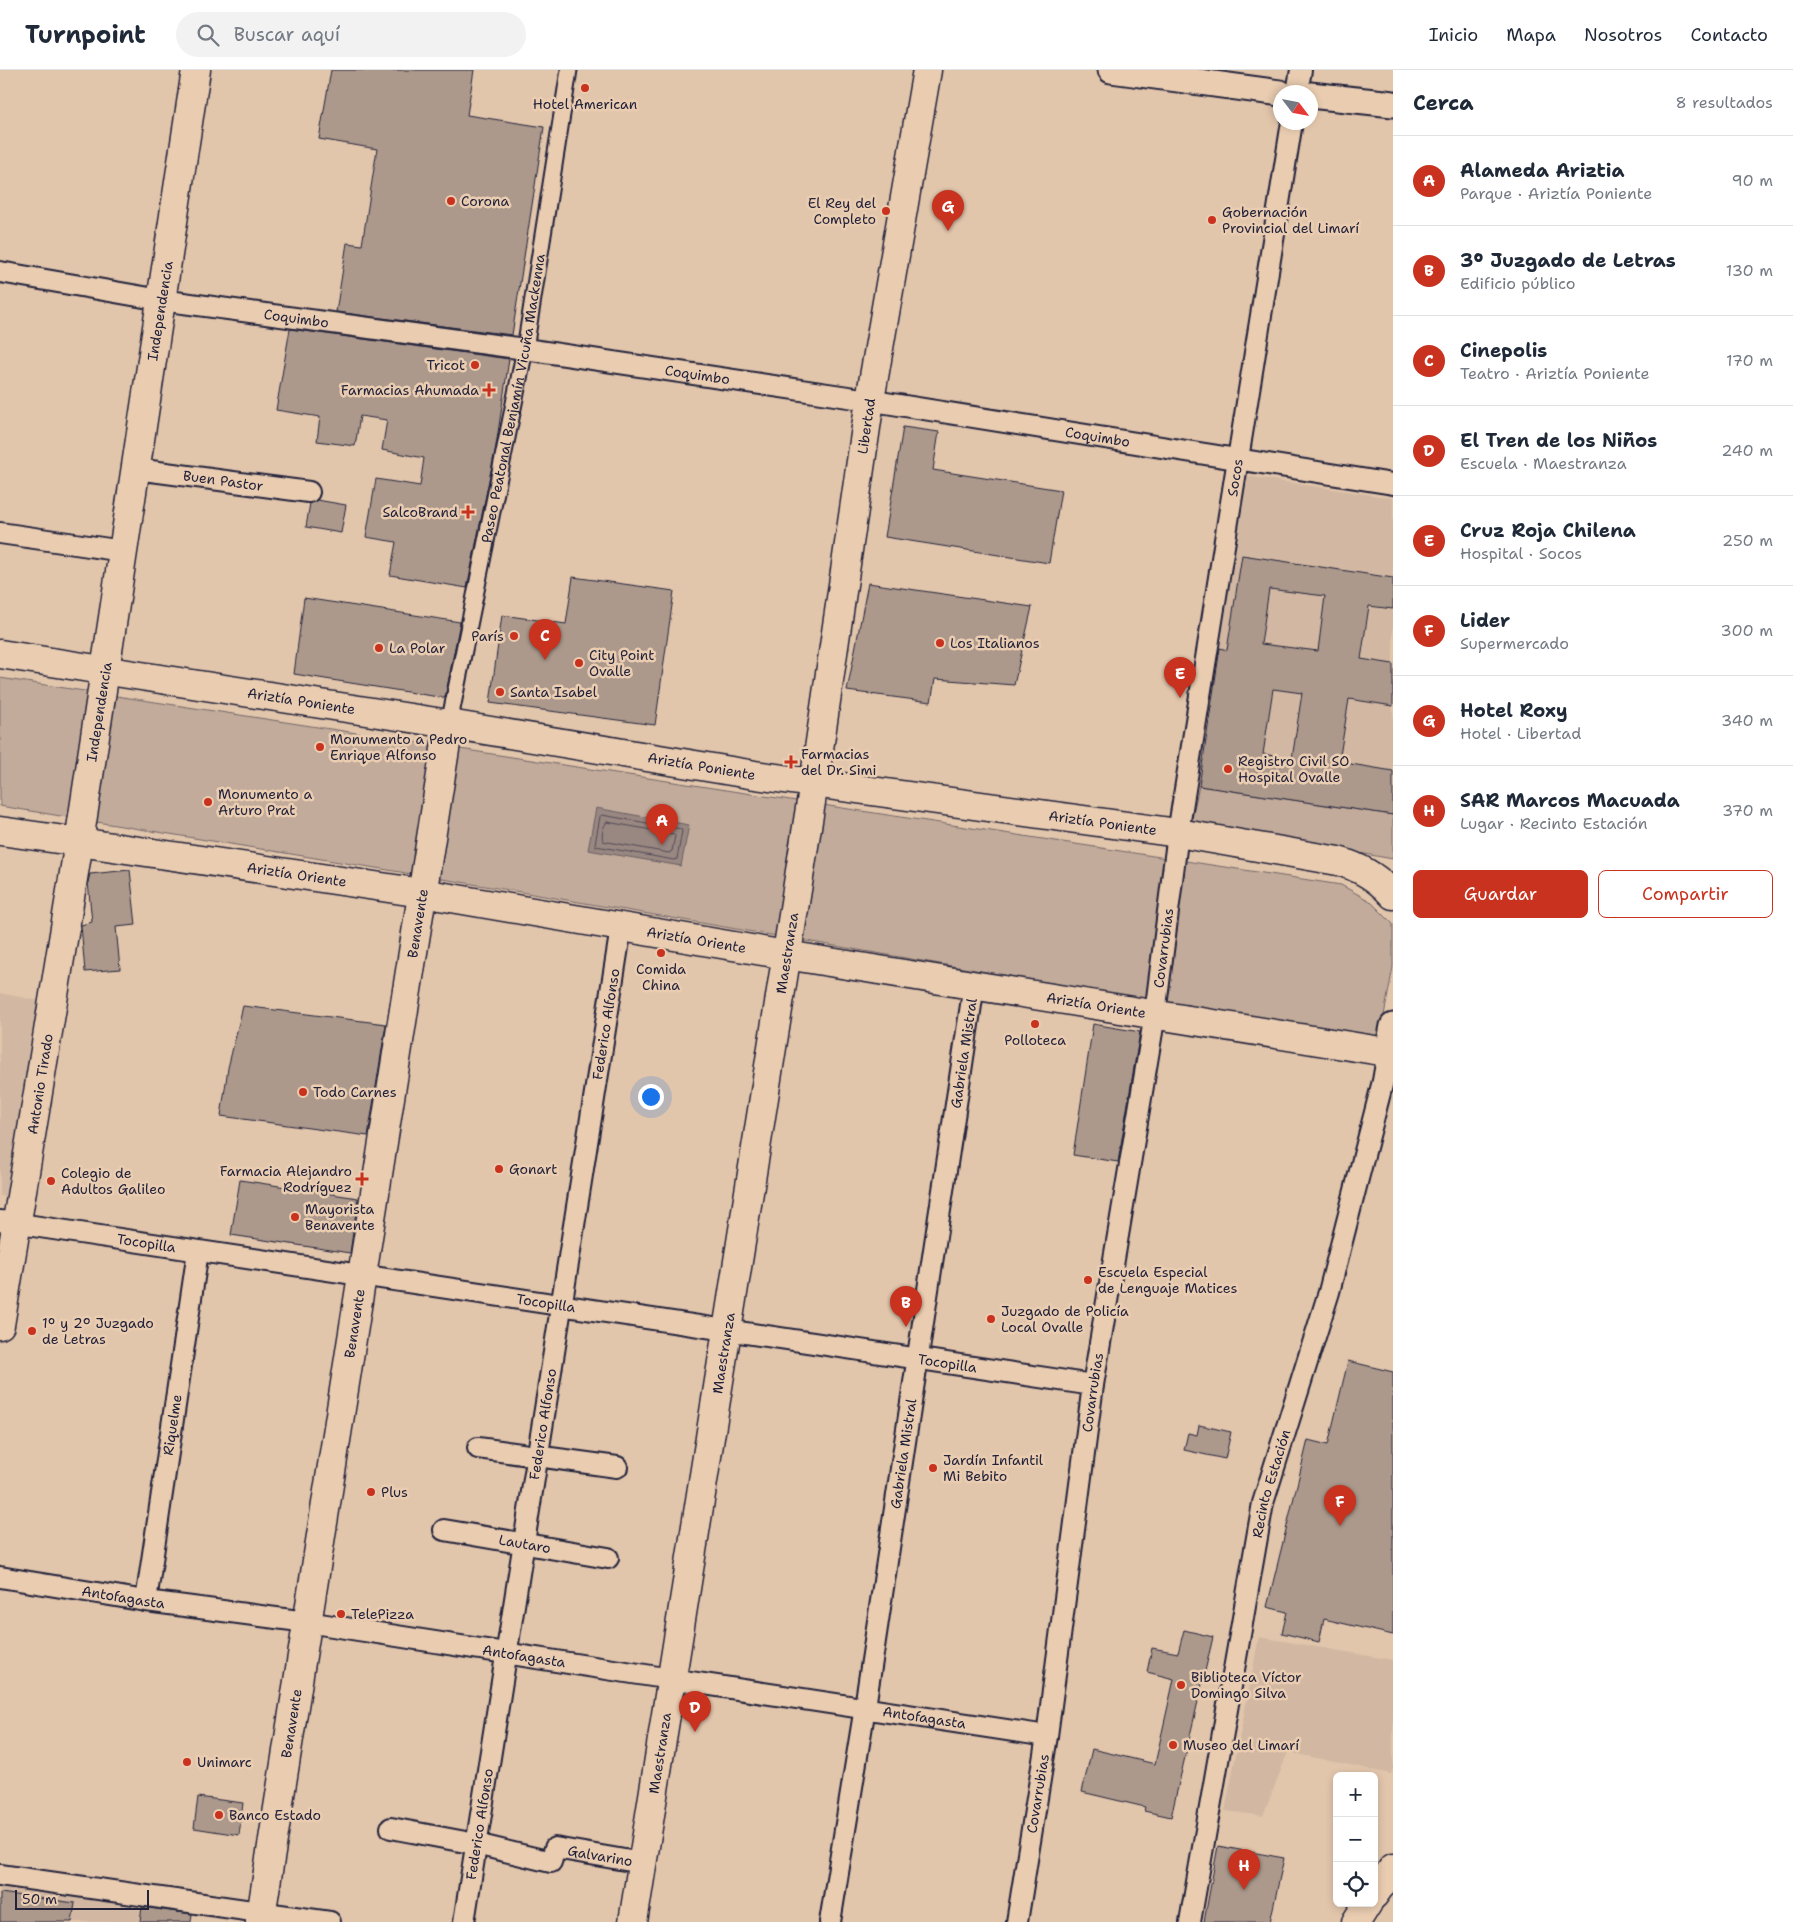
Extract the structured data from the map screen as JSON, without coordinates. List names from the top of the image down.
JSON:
{
  "streets": {
    "main road": [
      "Independencia",
      "Libertad",
      "Ariztía Poniente",
      "Ariztía Oriente",
      "Benavente",
      "Maestranza",
      "Antonio Tirado"
    ],
    "street": [
      "Coquimbo",
      "Paseo Peatonal Benjamín Vicuña Mackenna",
      "Socos",
      "Buen Pastor",
      "Covarrubias",
      "Federico Alfonso",
      "Gabriela Mistral",
      "Tocopilla",
      "Riquelme",
      "Recinto Estación",
      "Lautaro",
      "Antofagasta",
      "Galvarino"
    ]
  },
  "crossings": [
    ["Independencia", "Coquimbo"],
    ["Independencia", "Buen Pastor"],
    ["Independencia", "Ariztía Poniente"],
    ["Independencia", "Ariztía Oriente"],
    ["Independencia", "Antonio Tirado"],
    ["Coquimbo", "Paseo Peatonal Benjamín Vicuña Mackenna"],
    ["Coquimbo", "Libertad"],
    ["Coquimbo", "Socos"],
    ["Paseo Peatonal Benjamín Vicuña Mackenna", "Ariztía Poniente"],
    ["Paseo Peatonal Benjamín Vicuña Mackenna", "Benavente"],
    ["Libertad", "Ariztía Poniente"],
    ["Libertad", "Maestranza"],
    ["Socos", "Ariztía Poniente"],
    ["Socos", "Covarrubias"],
    ["Ariztía Poniente", "Benavente"],
    ["Ariztía Poniente", "Covarrubias"],
    ["Ariztía Poniente", "Maestranza"],
    ["Ariztía Oriente", "Benavente"],
    ["Ariztía Oriente", "Covarrubias"],
    ["Ariztía Oriente", "Maestranza"],
    ["Ariztía Oriente", "Federico Alfonso"],
    ["Ariztía Oriente", "Gabriela Mistral"],
    ["Ariztía Oriente", "Antonio Tirado"],
    ["Ariztía Oriente", "Recinto Estación"],
    ["Benavente", "Tocopilla"],
    ["Benavente", "Antofagasta"],
    ["Covarrubias", "Tocopilla"],
    ["Covarrubias", "Antofagasta"],
    ["Maestranza", "Tocopilla"],
    ["Maestranza", "Antofagasta"],
    ["Maestranza", "Galvarino"],
    ["Federico Alfonso", "Tocopilla"],
    ["Federico Alfonso", "Lautaro"],
    ["Federico Alfonso", "Antofagasta"],
    ["Federico Alfonso", "Galvarino"],
    ["Gabriela Mistral", "Tocopilla"],
    ["Gabriela Mistral", "Antofagasta"],
    ["Antonio Tirado", "Tocopilla"],
    ["Tocopilla", "Riquelme"],
    ["Riquelme", "Antofagasta"]
  ],
  "places": {
    "other": [
      "Hotel American",
      "Corona",
      "El Rey del Completo",
      "Gobernación Provincial del Limarí",
      "Tricot",
      "París",
      "Los Italianos",
      "La Polar",
      "City Point Ovalle",
      "Santa Isabel",
      "Monumento a Pedro Enrique Alfonso",
      "Registro Civil SO Hospital Ovalle",
      "Monumento a Arturo Prat",
      "Comida China",
      "Polloteca",
      "Todo Carnes",
      "Gonart",
      "Colegio de Adultos Galileo",
      "Mayorista Benavente",
      "Escuela Especial de Lenguaje Matices",
      "Juzgado de Policía Local Ovalle",
      "1º y 2° Juzgado de Letras",
      "Jardín Infantil Mi Bebito",
      "Plus",
      "TelePizza",
      "Biblioteca Víctor Domingo Silva",
      "Museo del Limarí",
      "Unimarc",
      "Banco Estado"
    ],
    "health": [
      "Farmacias Ahumada",
      "SalcoBrand",
      "Farmacias del Dr. Simi",
      "Farmacia Alejandro Rodríguez"
    ]
  },
  "scale_bar": "50 m",
  "north": "bottom right",
  "page": {
    "header": "Turnpoint",
    "search": "Buscar aquí",
    "nav": [
      "Inicio",
      "Mapa",
      "Nosotros",
      "Contacto"
    ],
    "heading": ["Cerca", "8 resultados"],
    "list": [
      {
        "mark": "A",
        "name": "Alameda Ariztia",
        "note": "Parque · Ariztía Poniente",
        "value": "90 m"
      },
      {
        "mark": "B",
        "name": "3º Juzgado de Letras",
        "note": "Edificio público",
        "value": "130 m"
      },
      {
        "mark": "C",
        "name": "Cinepolis",
        "note": "Teatro · Ariztía Poniente",
        "value": "170 m"
      },
      {
        "mark": "D",
        "name": "El Tren de los Niños",
        "note": "Escuela · Maestranza",
        "value": "240 m"
      },
      {
        "mark": "E",
        "name": "Cruz Roja Chilena",
        "note": "Hospital · Socos",
        "value": "250 m"
      },
      {
        "mark": "F",
        "name": "Lider",
        "note": "Supermercado",
        "value": "300 m"
      },
      {
        "mark": "G",
        "name": "Hotel Roxy",
        "note": "Hotel · Libertad",
        "value": "340 m"
      },
      {
        "mark": "H",
        "name": "SAR Marcos Macuada",
        "note": "Lugar · Recinto Estación",
        "value": "370 m"
      }
    ],
    "pins": [
      "G",
      "C",
      "E",
      "A",
      "B",
      "F",
      "D",
      "H"
    ],
    "buttons": ["Guardar", "Compartir"],
    "map_buttons": ["+", "−"],
    "scale": "50 m"
  }
}
